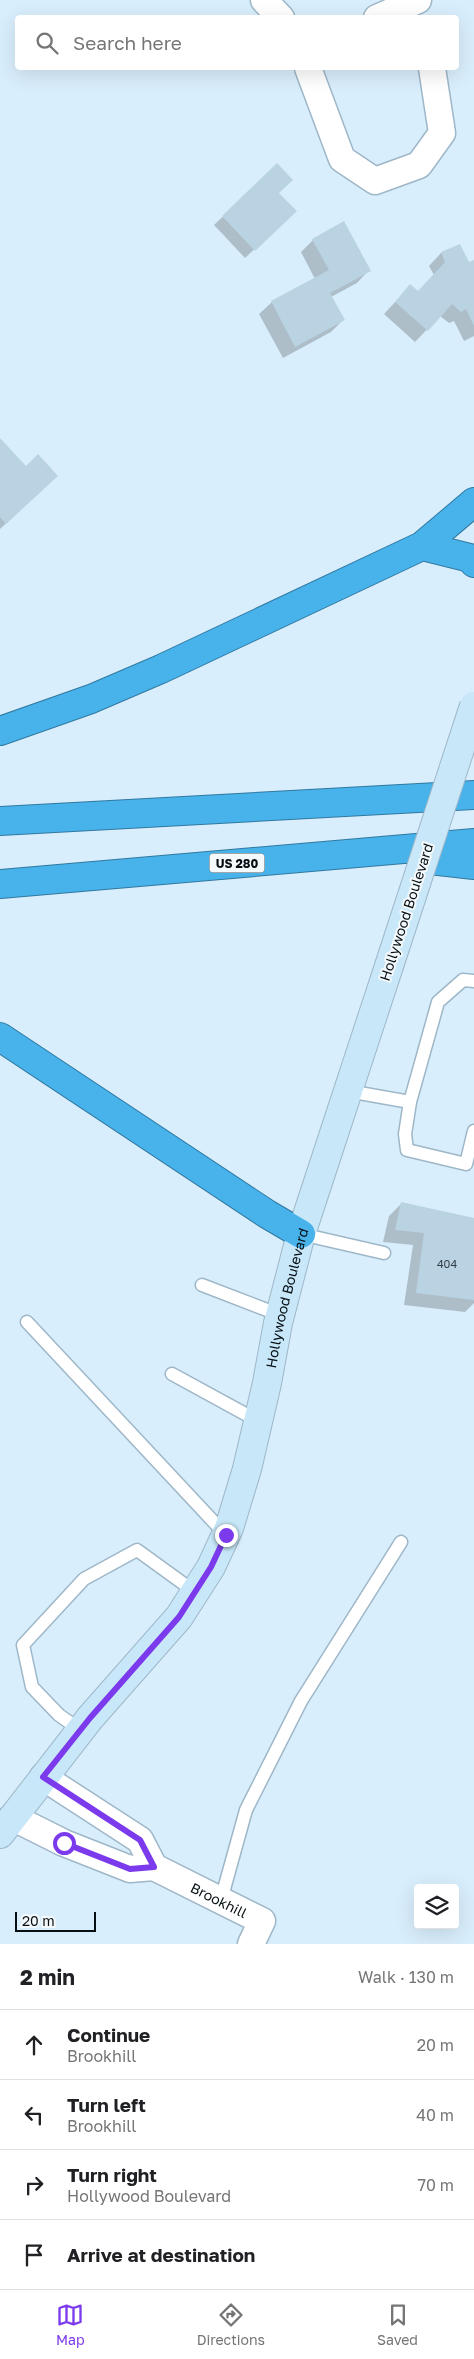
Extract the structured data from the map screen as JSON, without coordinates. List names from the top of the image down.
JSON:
{
  "streets": {
    "highway": ["US 280"],
    "main road": ["Hollywood Boulevard"],
    "street": ["Brookhill"]
  },
  "house_numbers": ["404"],
  "scale_bar": "20 m",
  "page": {
    "search": "Search here",
    "scale": "20 m",
    "heading": ["2 min", "Walk · 130 m"],
    "list": [
      ["Continue", "Brookhill", "20 m"],
      ["Turn left", "Brookhill", "40 m"],
      ["Turn right", "Hollywood Boulevard", "70 m"],
      "Arrive at destination"
    ],
    "nav": ["Map", "Directions", "Saved"]
  }
}
